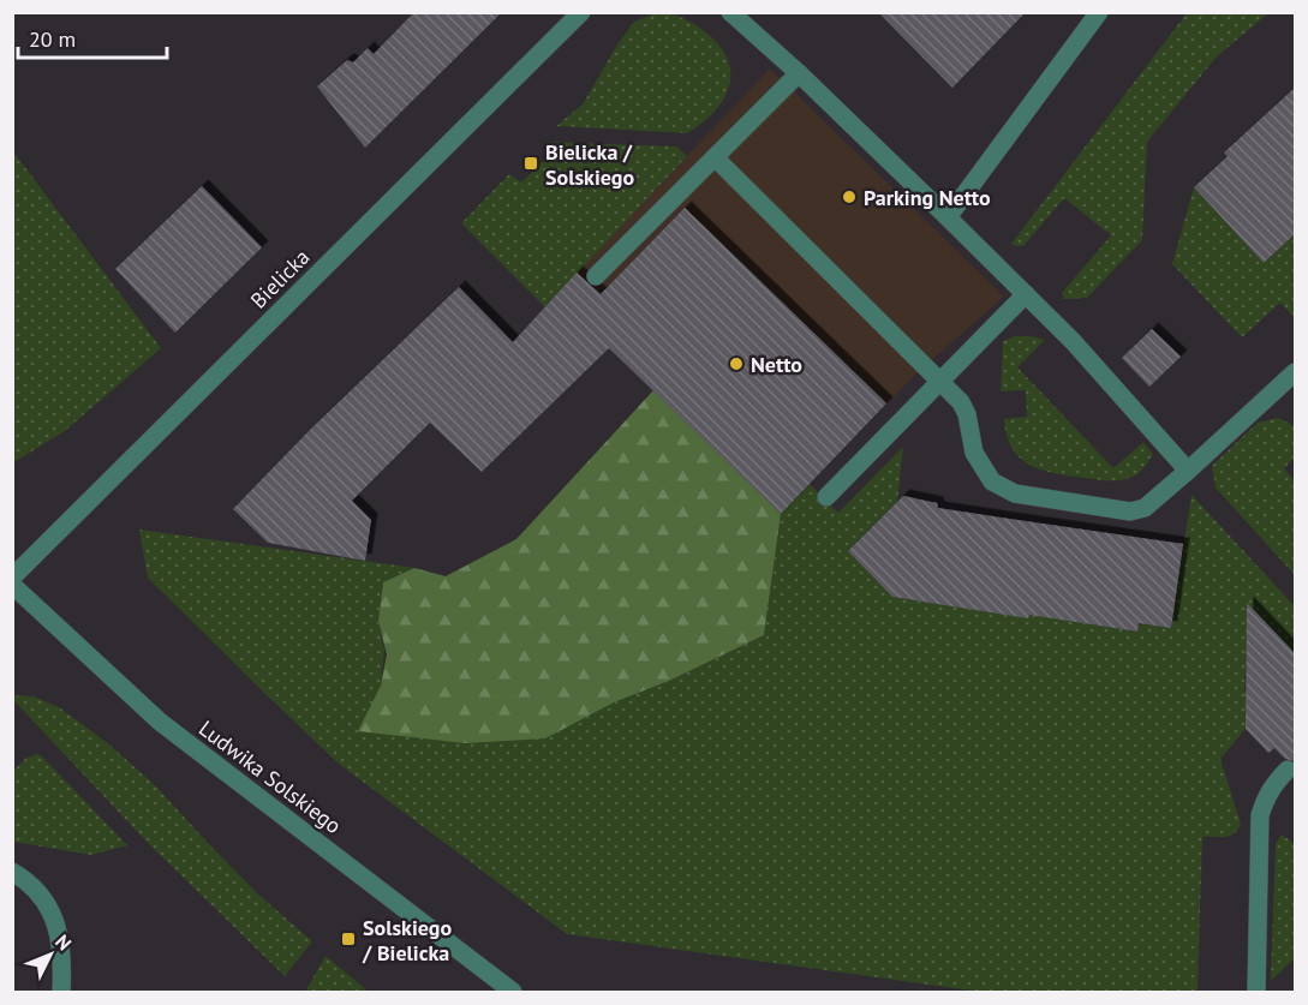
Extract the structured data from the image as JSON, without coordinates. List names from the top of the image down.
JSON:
{
  "streets": {
    "street": ["Bielicka", "Ludwika Solskiego"]
  },
  "places": {
    "transit": ["Bielicka / Solskiego", "Solskiego / Bielicka"],
    "other": ["Parking Netto", "Netto"]
  },
  "scale_bar": "20 m",
  "north": "top right"
}
